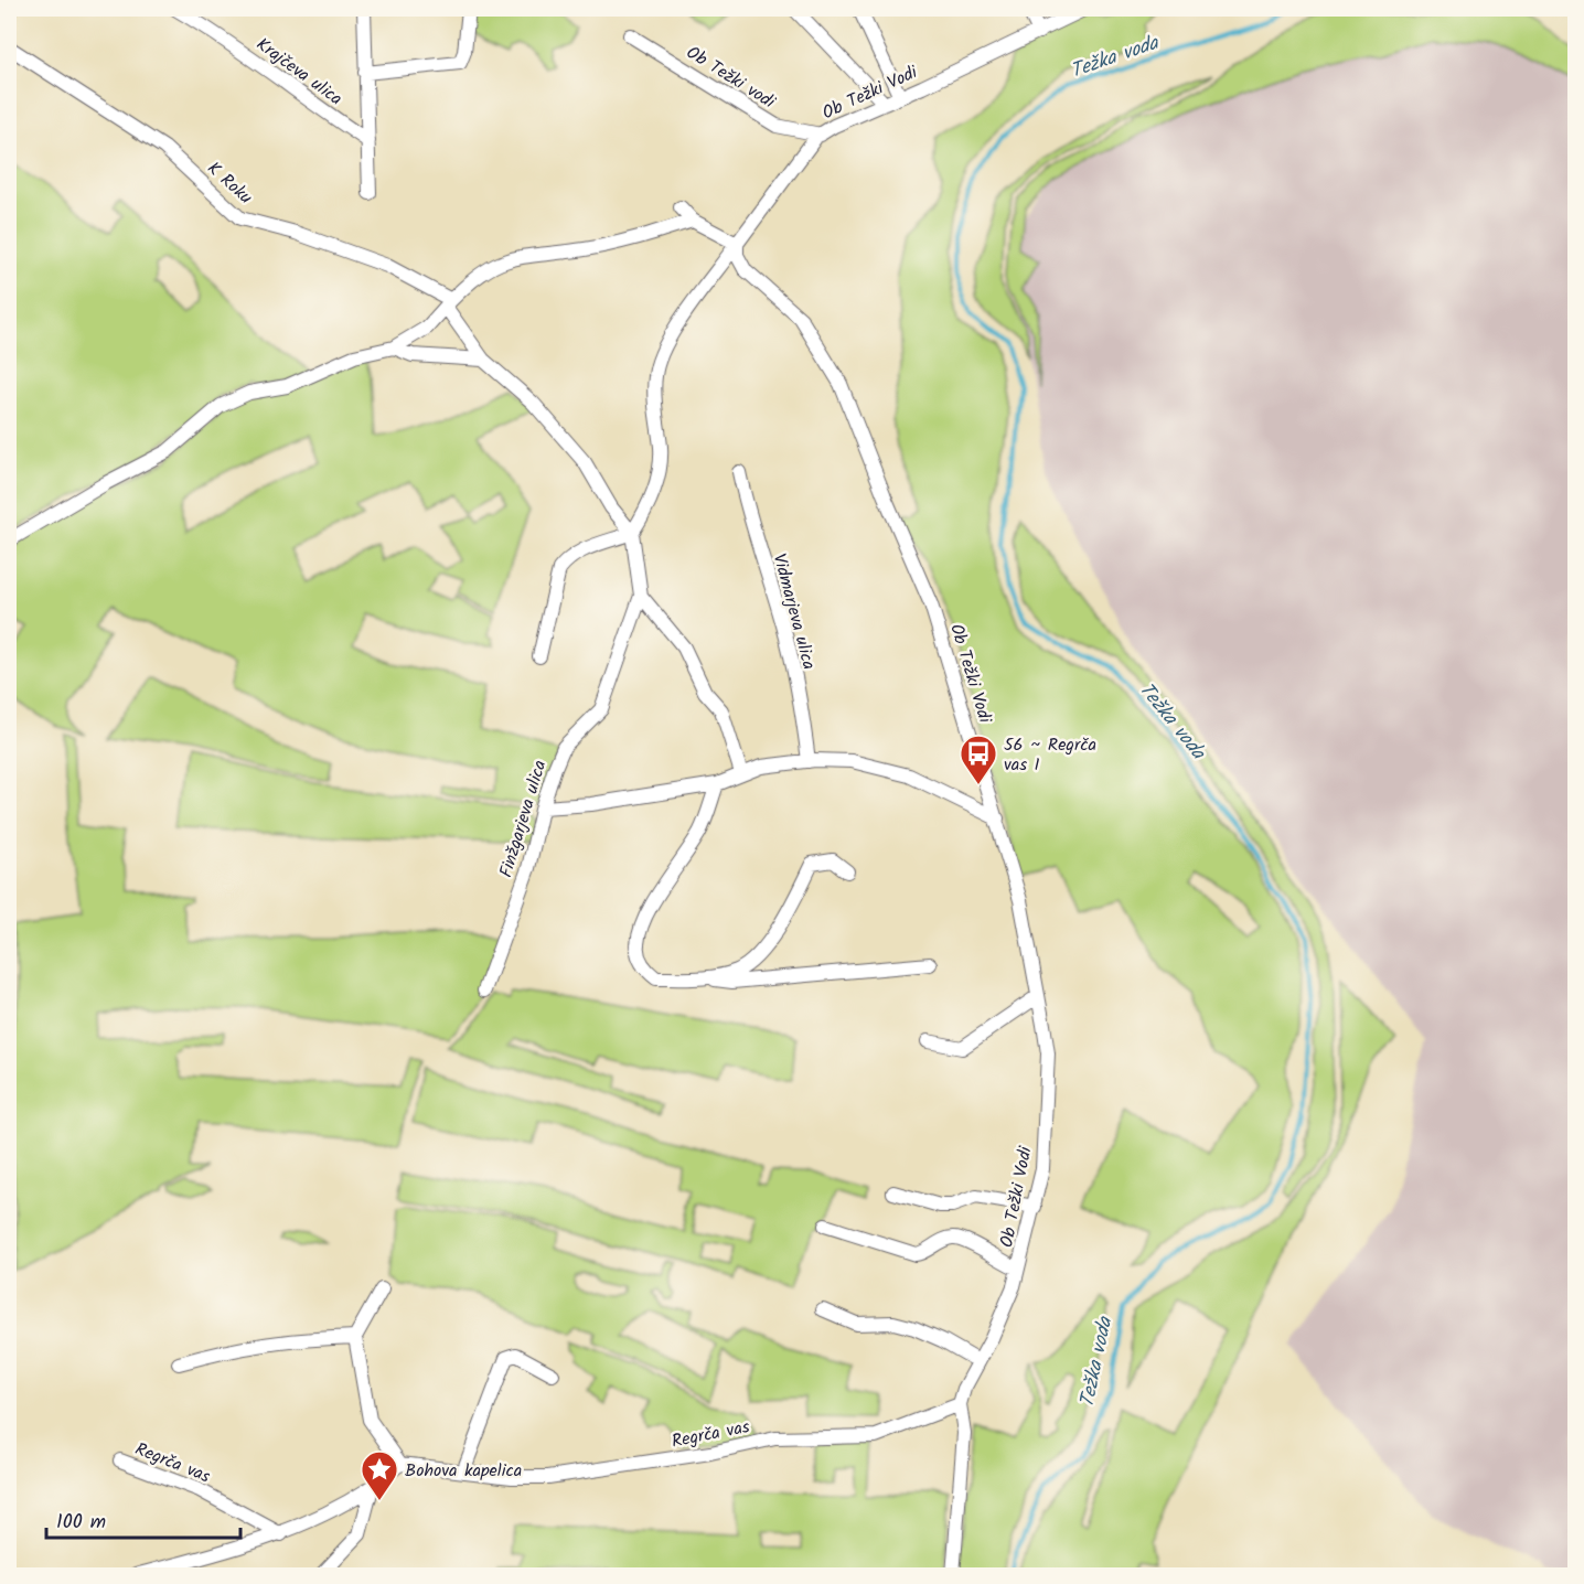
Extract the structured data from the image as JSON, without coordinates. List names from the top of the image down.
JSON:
{
  "streets": {
    "street": [
      "Krajčeva ulica",
      "Ob Težki vodi",
      "Ob Težki Vodi",
      "K Roku",
      "Vidmarjeva ulica",
      "Finžgarjeva ulica",
      "Regrča vas"
    ]
  },
  "crossings": [
    ["Ob Težki vodi", "Ob Težki Vodi"],
    ["Ob Težki Vodi", "Regrča vas"],
    ["K Roku", "Finžgarjeva ulica"]
  ],
  "water": ["Težka voda"],
  "places": {
    "bus stop": ["56 ~ Regrča vas I"],
    "place": ["Bohova kapelica"]
  },
  "scale_bar": "100 m"
}
